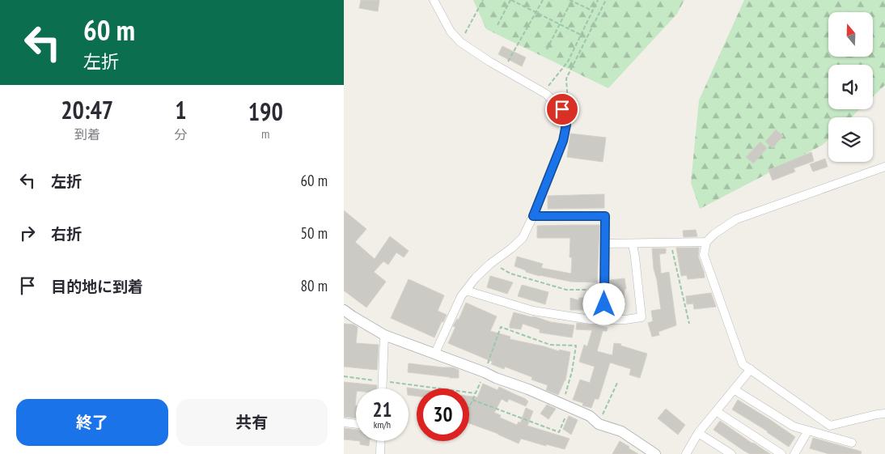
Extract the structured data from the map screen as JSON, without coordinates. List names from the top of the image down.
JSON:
{
  "north": "top",
  "page": {
    "turn": ["60 m", "左折"],
    "eta": [
      "20:47",
      "到着",
      "1",
      "分",
      "190",
      "m"
    ],
    "list": [
      {
        "name": "左折",
        "value": "60 m"
      },
      {
        "name": "右折",
        "value": "50 m"
      },
      {
        "name": "目的地に到着",
        "value": "80 m"
      }
    ],
    "speed": "21 km/h",
    "limit": "30",
    "buttons": ["終了", "共有"]
  }
}
